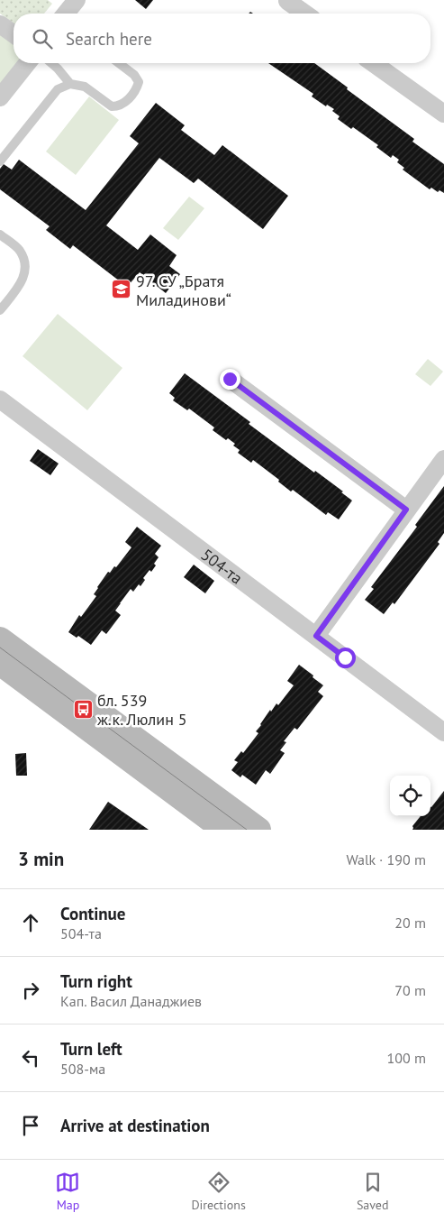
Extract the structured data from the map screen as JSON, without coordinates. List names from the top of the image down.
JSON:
{
  "streets": {
    "street": ["504-та"]
  },
  "places": {
    "school or university": ["97. СУ „Братя Миладинови“"],
    "bus stop": ["бл. 539 ж.к. Люлин 5"]
  },
  "page": {
    "search": "Search here",
    "heading": ["3 min", "Walk · 190 m"],
    "list": [
      ["Continue", "504-та", "20 m"],
      ["Turn right", "Кап. Васил Данаджиев", "70 m"],
      ["Turn left", "508-ма", "100 m"],
      "Arrive at destination"
    ],
    "nav": ["Map", "Directions", "Saved"]
  }
}
